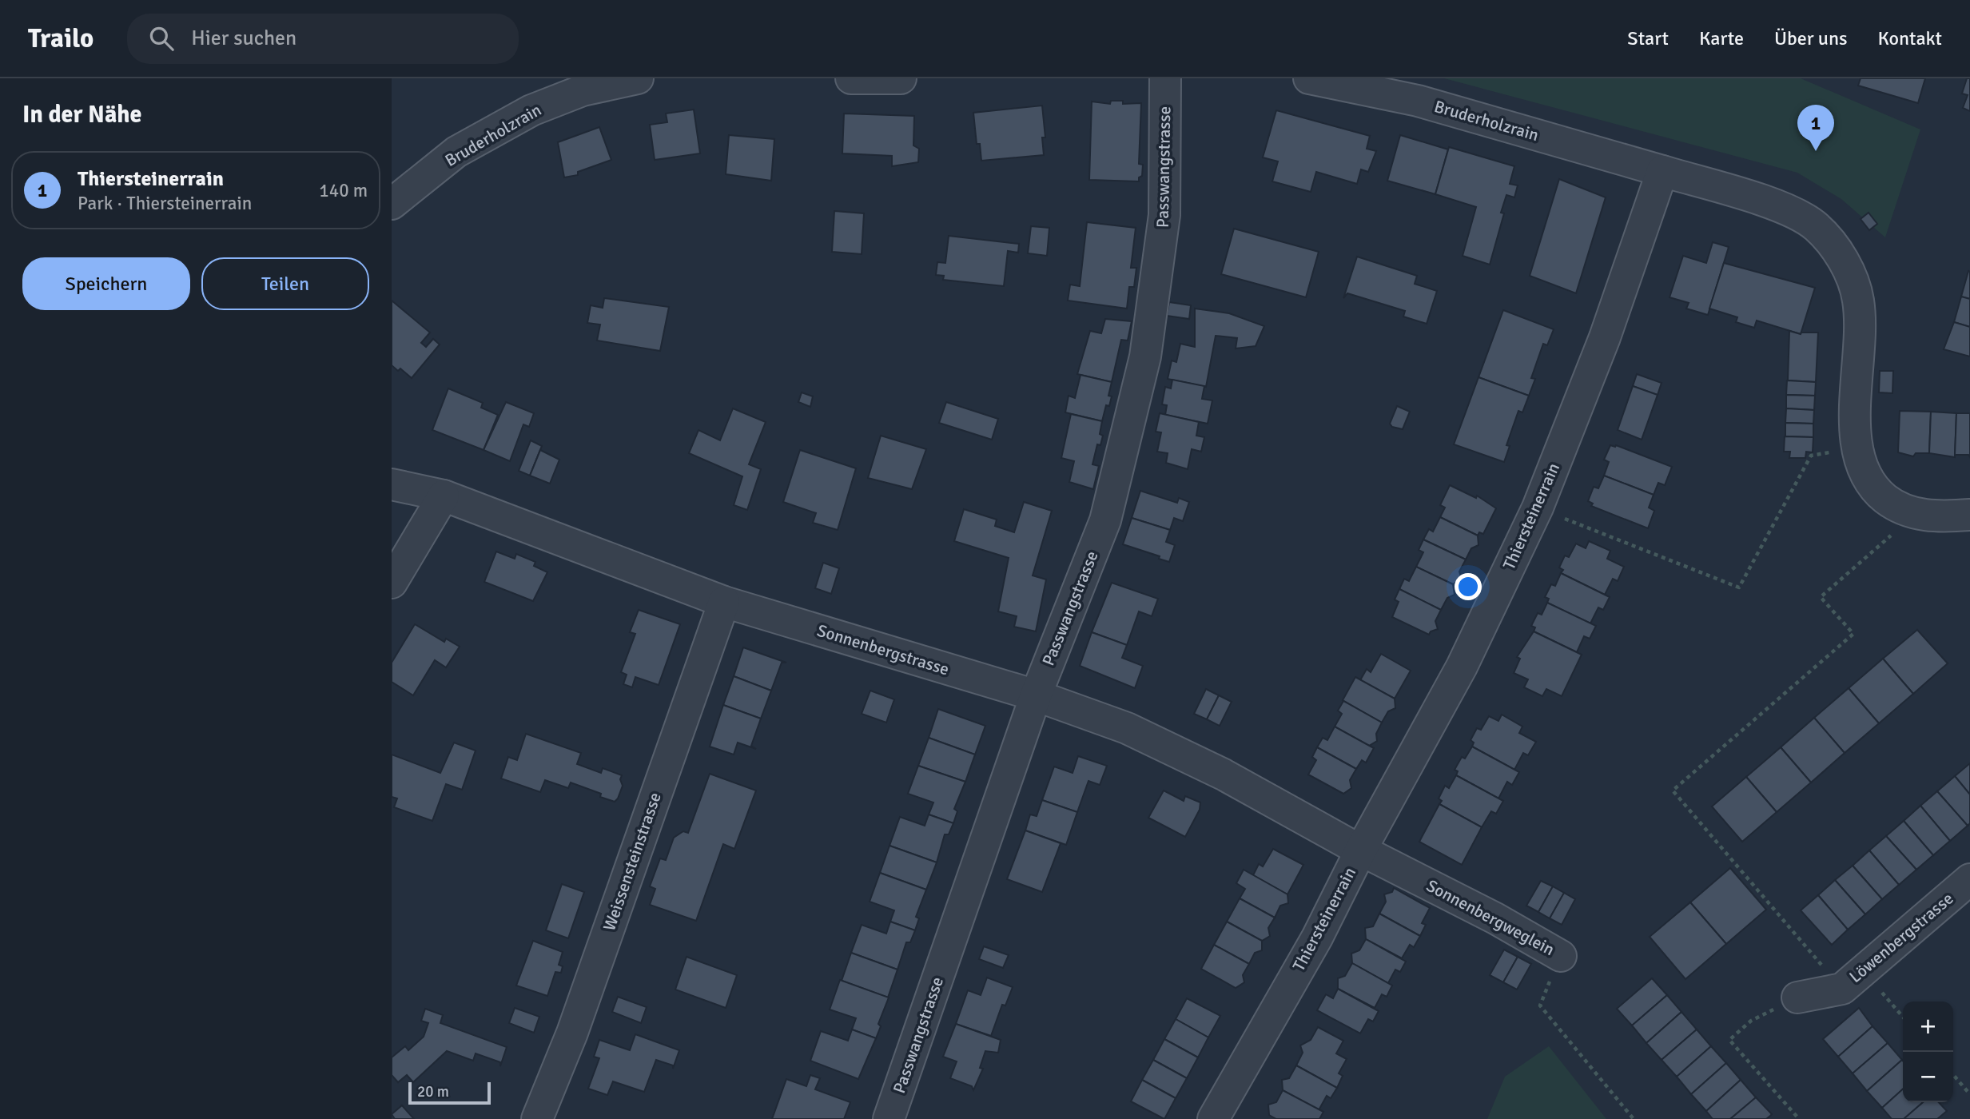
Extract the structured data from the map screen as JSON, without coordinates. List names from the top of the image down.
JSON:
{
  "streets": {
    "street": [
      "Bruderholzrain",
      "Passwangstrasse",
      "Thiersteinerrain",
      "Sonnenbergstrasse",
      "Weissensteinstrasse",
      "Sonnenbergweglein",
      "Löwenbergstrasse"
    ]
  },
  "crossings": [
    ["Bruderholzrain", "Thiersteinerrain"],
    ["Passwangstrasse", "Sonnenbergstrasse"],
    ["Thiersteinerrain", "Sonnenbergstrasse"],
    ["Thiersteinerrain", "Sonnenbergweglein"],
    ["Sonnenbergstrasse", "Weissensteinstrasse"],
    ["Sonnenbergstrasse", "Sonnenbergweglein"]
  ],
  "scale_bar": "20 m",
  "page": {
    "header": "Trailo",
    "search": "Hier suchen",
    "nav": [
      "Start",
      "Karte",
      "Über uns",
      "Kontakt"
    ],
    "heading": "In der Nähe",
    "pins": "1",
    "list": [
      {
        "mark": "1",
        "name": "Thiersteinerrain",
        "note": "Park · Thiersteinerrain",
        "value": "140 m"
      }
    ],
    "buttons": ["Speichern", "Teilen"],
    "map_buttons": ["+", "−"],
    "scale": "20 m"
  }
}
